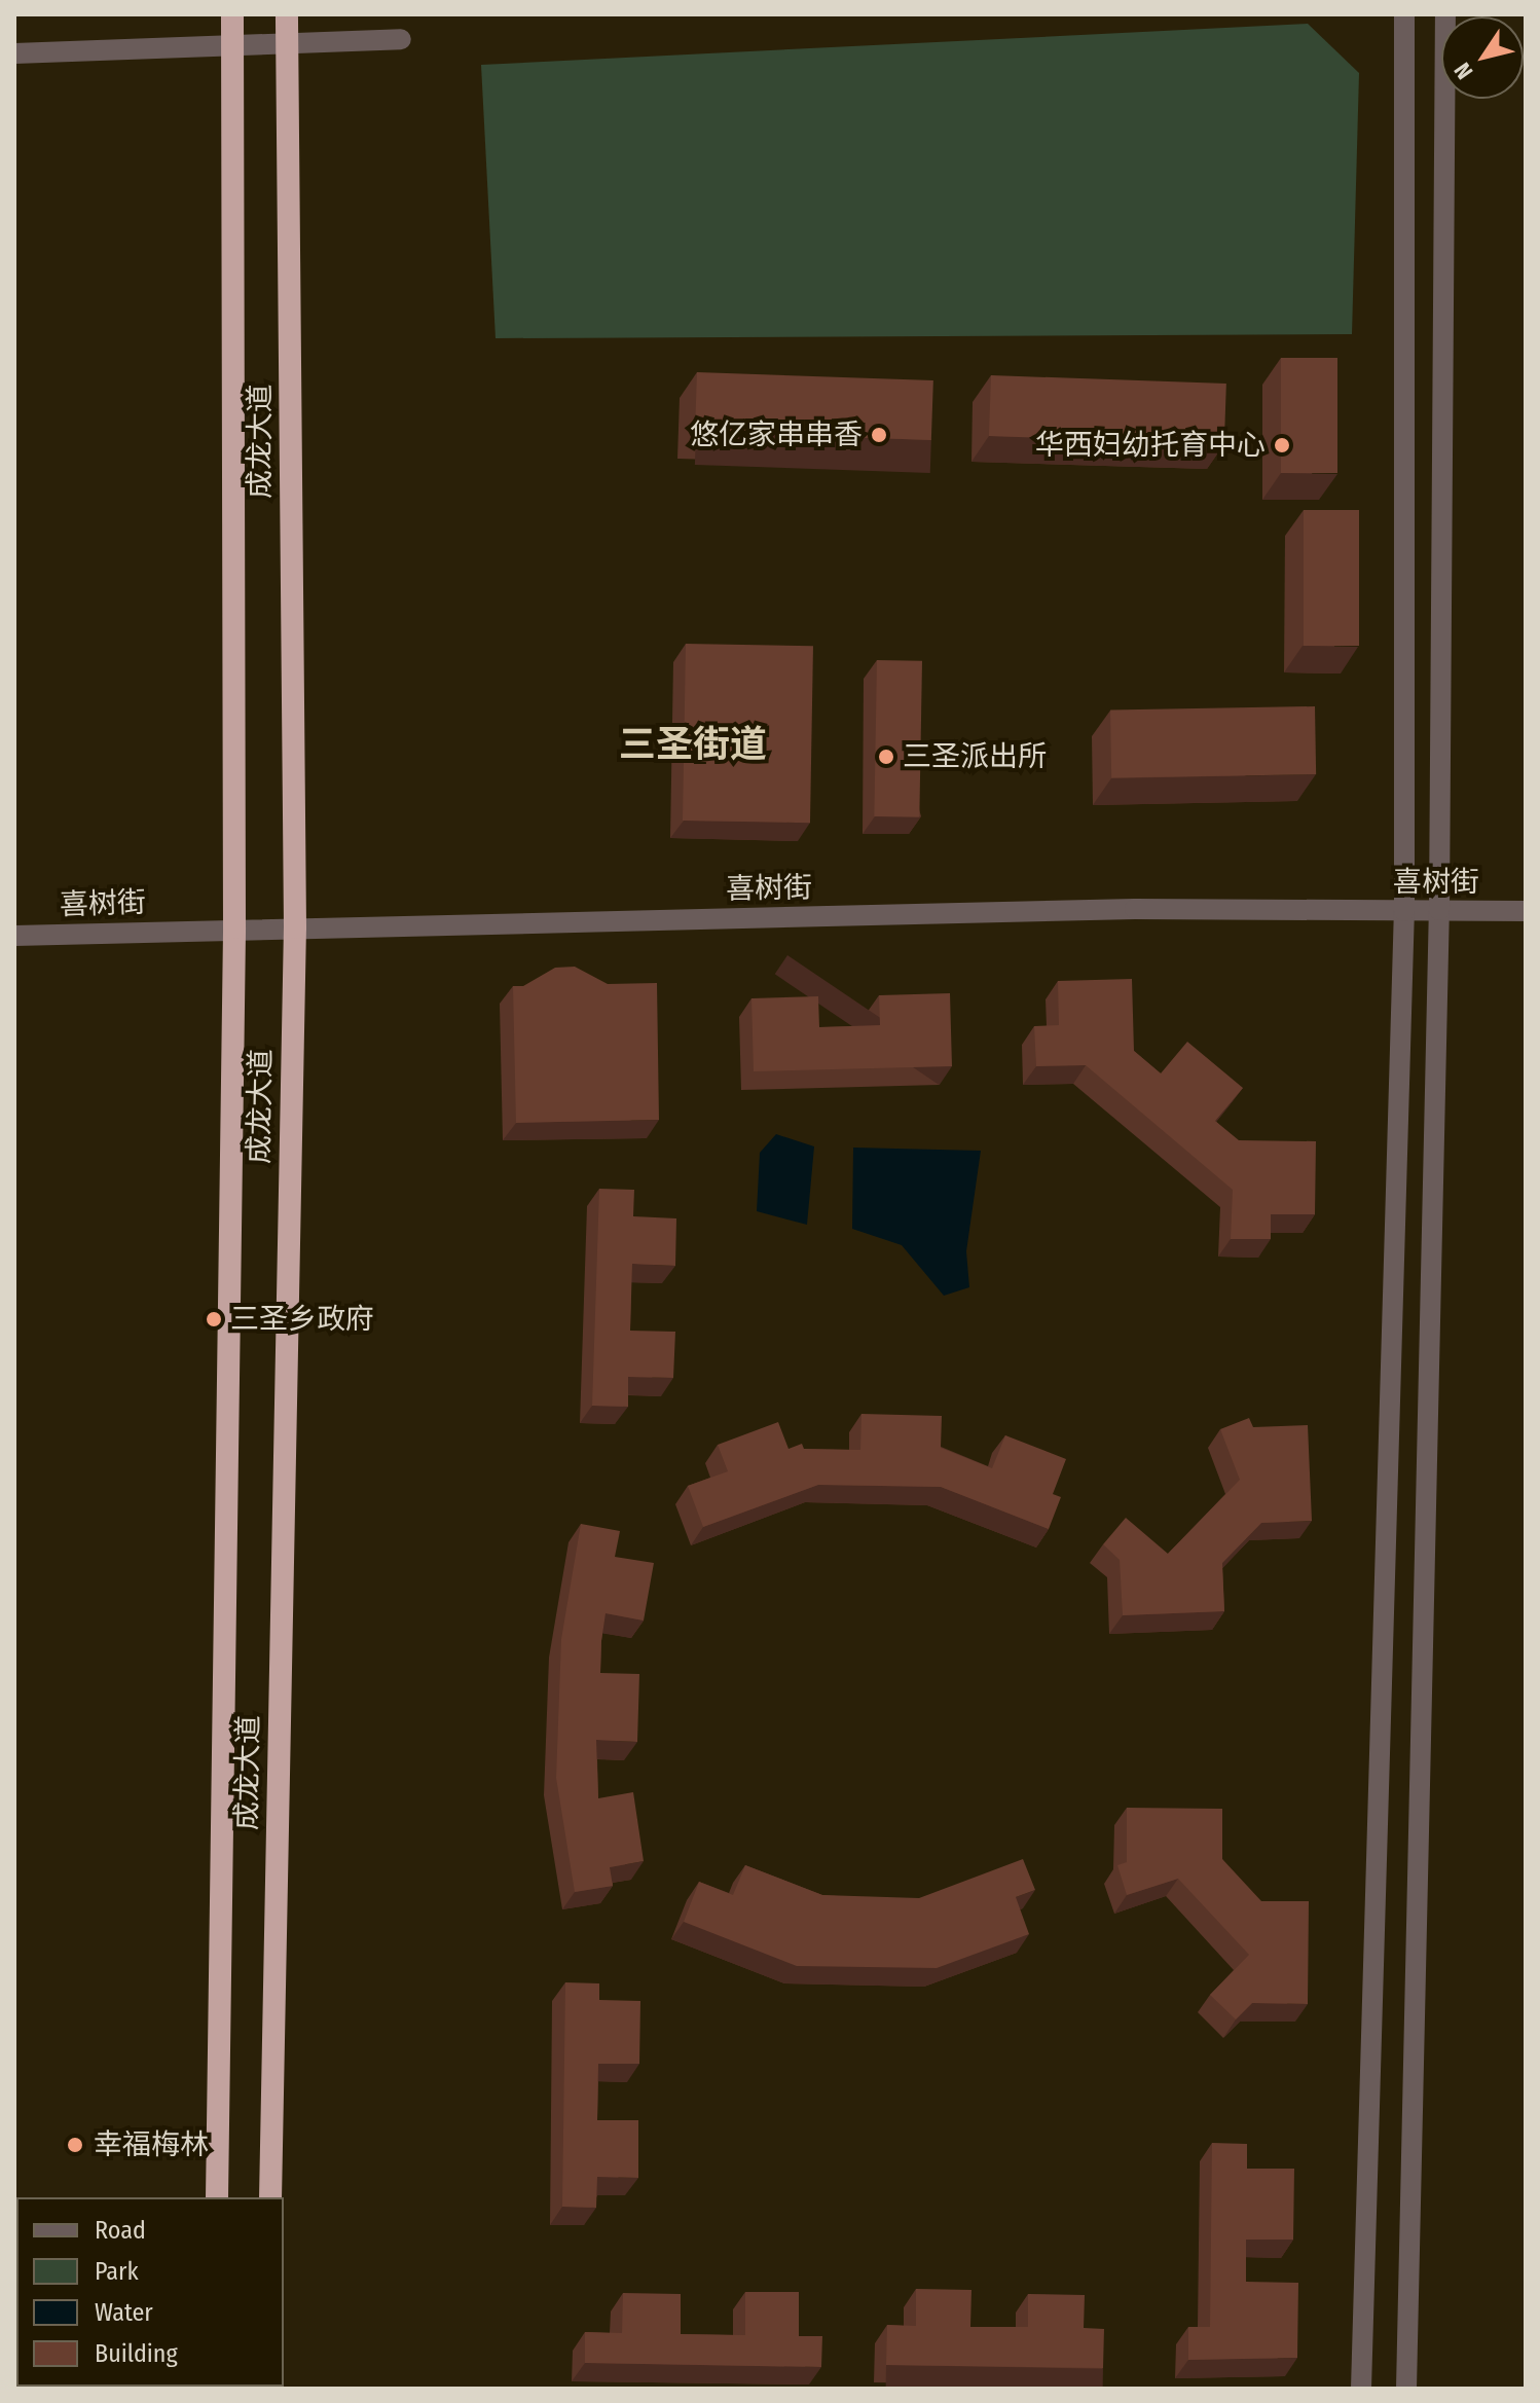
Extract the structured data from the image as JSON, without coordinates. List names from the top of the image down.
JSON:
{
  "streets": {
    "highway": ["成龙大道"],
    "street": ["喜树街"]
  },
  "crossings": [
    ["成龙大道", "喜树街"]
  ],
  "districts": ["三圣街道"],
  "places": [
    "悠亿家串串香",
    "华西妇幼托育中心",
    "三圣派出所",
    "三圣乡政府",
    "幸福梅林"
  ],
  "legend": [
    "Road",
    "Park",
    "Water",
    "Building"
  ],
  "north": "bottom left"
}
